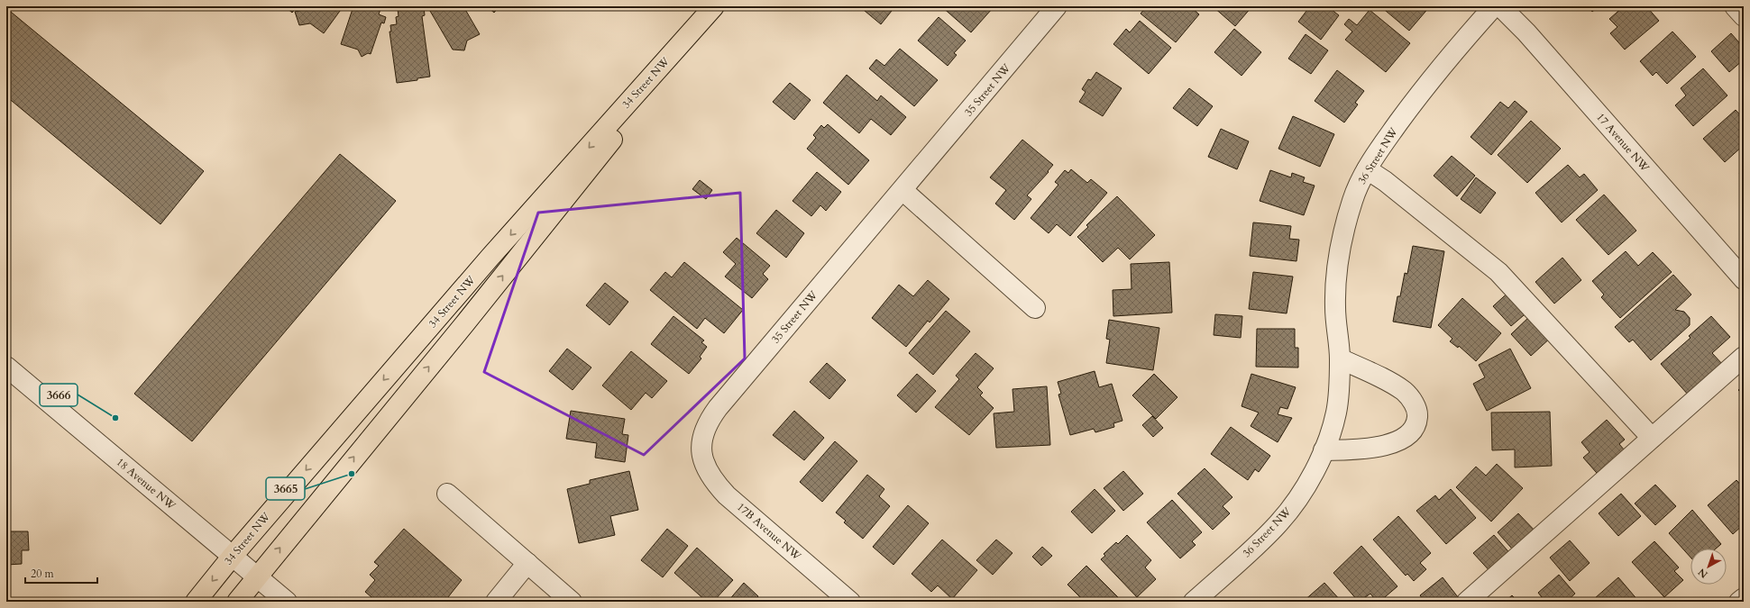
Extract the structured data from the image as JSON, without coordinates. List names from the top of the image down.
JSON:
{
  "streets": {
    "main road": ["34 Street NW"],
    "street": [
      "35 Street NW",
      "17 Avenue NW",
      "36 Street NW",
      "18 Avenue NW",
      "17B Avenue NW"
    ]
  },
  "crossings": [
    ["34 Street NW", "18 Avenue NW"],
    ["35 Street NW", "17B Avenue NW"]
  ],
  "places": ["3666", "3665"],
  "scale_bar": "20 m",
  "north": "bottom left"
}
